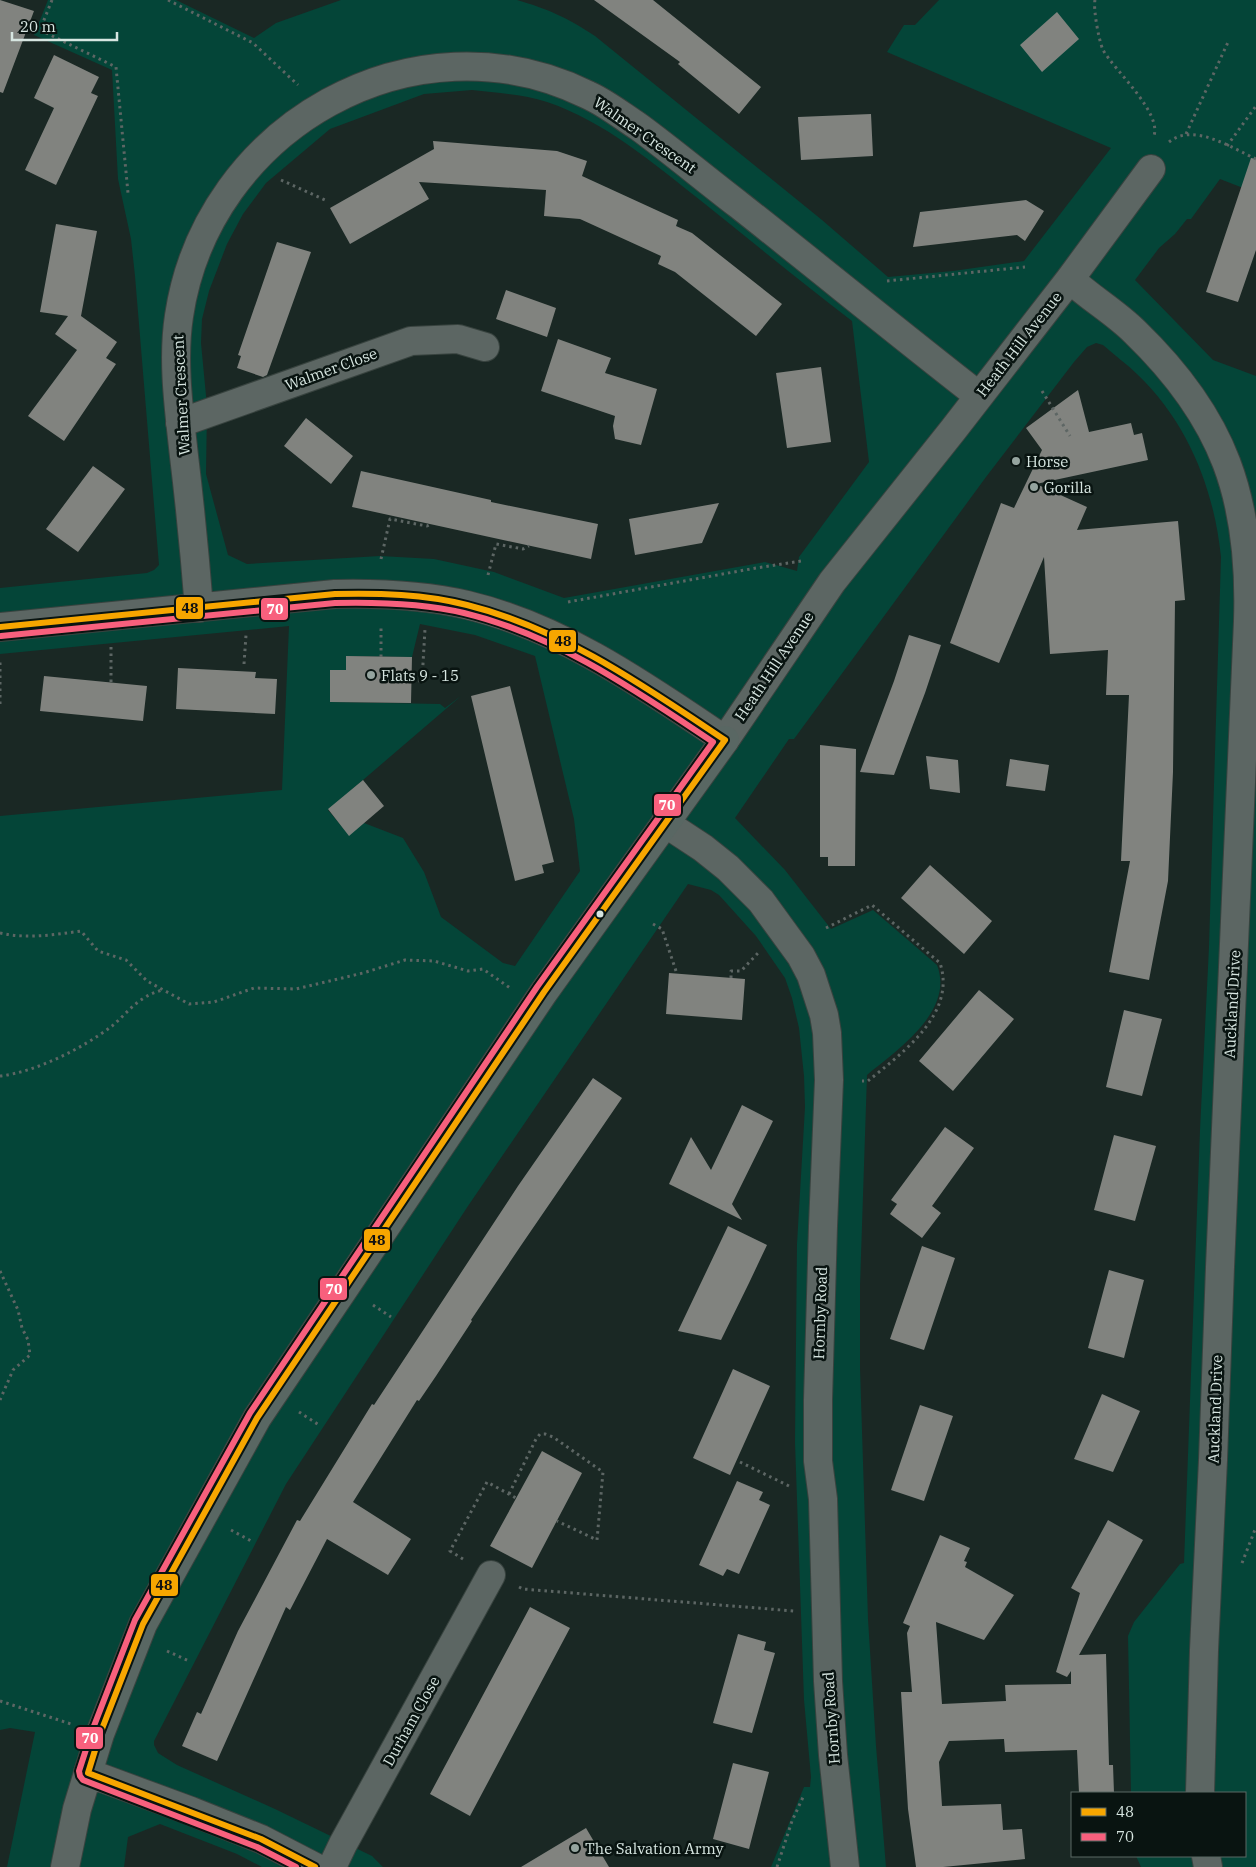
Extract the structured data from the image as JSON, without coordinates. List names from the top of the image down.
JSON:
{
  "streets": {
    "street": [
      "Walmer Crescent",
      "Heath Hill Avenue",
      "Walmer Close",
      "Auckland Drive",
      "Hornby Road",
      "Durham Close"
    ]
  },
  "crossings": [
    ["Walmer Crescent", "Heath Hill Avenue"],
    ["Walmer Crescent", "Walmer Close"],
    ["Heath Hill Avenue", "Auckland Drive"],
    ["Heath Hill Avenue", "Hornby Road"]
  ],
  "places": [
    "Horse",
    "Gorilla",
    "Flats 9 - 15",
    "The Salvation Army"
  ],
  "lines": ["transit line 48", "transit line 70"],
  "legend": ["48", "70"],
  "scale_bar": "20 m"
}
